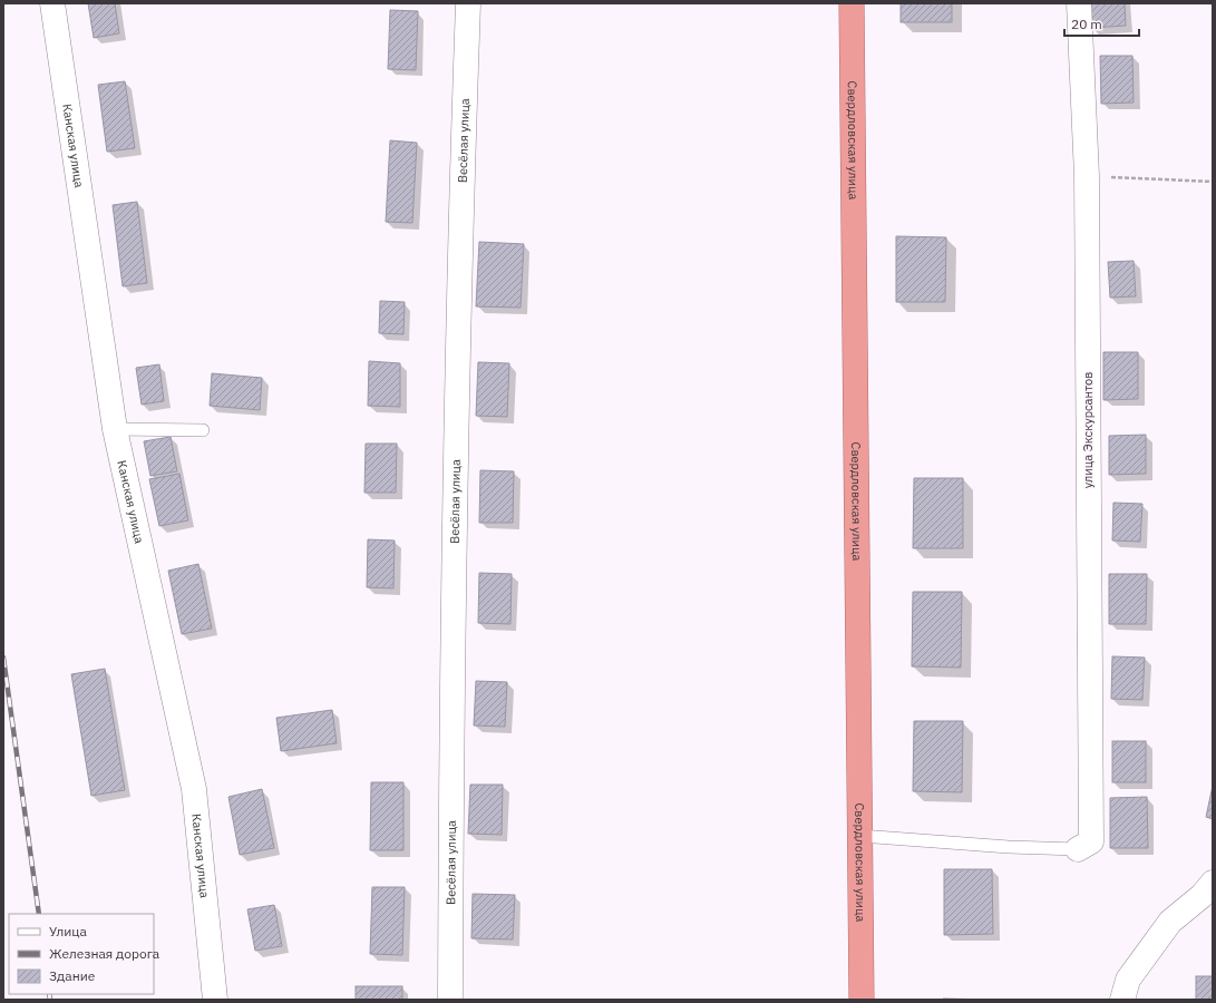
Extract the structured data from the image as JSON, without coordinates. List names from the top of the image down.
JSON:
{
  "streets": {
    "highway": ["Свердловская улица"],
    "street": ["Весёлая улица", "Канская улица", "улица Экскурсантов"]
  },
  "legend": ["Улица", "Железная дорога", "Здание"],
  "scale_bar": "20 m"
}
